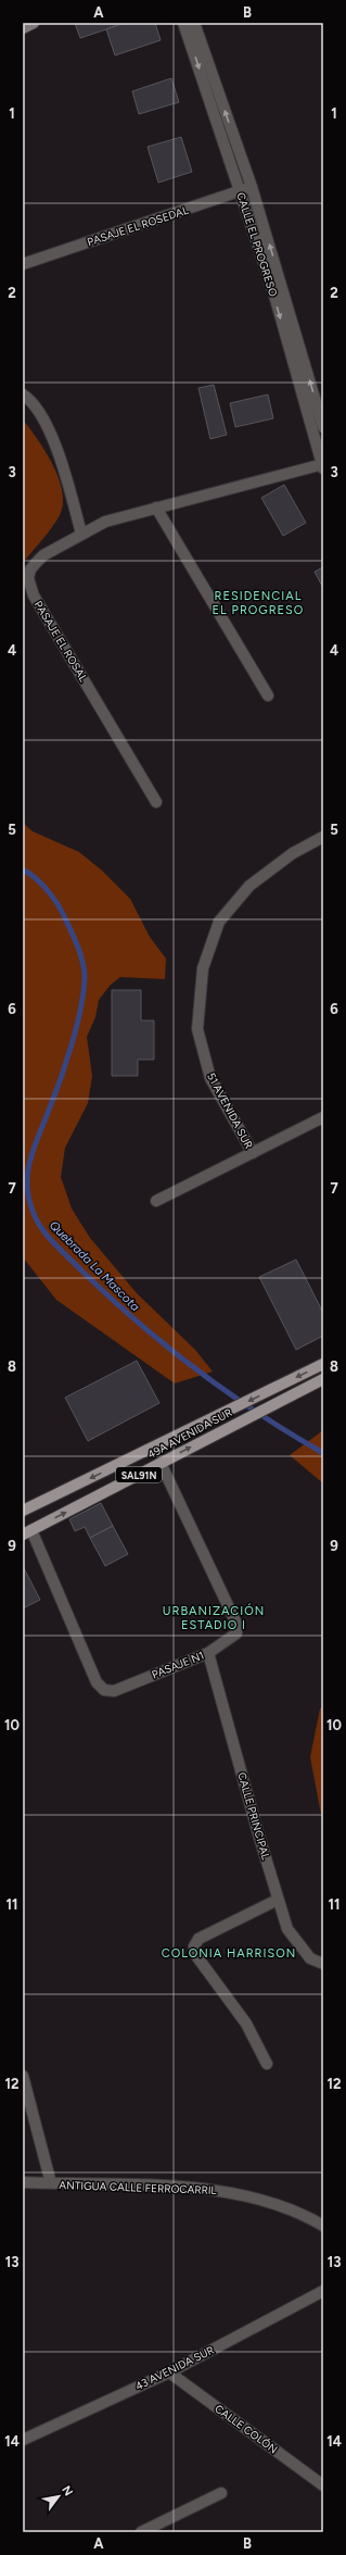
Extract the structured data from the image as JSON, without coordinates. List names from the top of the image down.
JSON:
{
  "streets": {
    "main road": ["49A AVENIDA SUR", "SAL91N"],
    "street": [
      "PASAJE EL ROSEDAL",
      "CALLE EL PROGRESO",
      "PASAJE EL ROSAL",
      "51 AVENIDA SUR",
      "PASAJE N1",
      "CALLE PRINCIPAL",
      "ANTIGUA CALLE FERROCARRIL",
      "43 AVENIDA SUR",
      "CALLE COLÓN"
    ]
  },
  "crossings": [
    ["PASAJE EL ROSEDAL", "CALLE EL PROGRESO"],
    ["CALLE EL PROGRESO", "PASAJE EL ROSAL"],
    ["49A AVENIDA SUR", "PASAJE N1"],
    ["PASAJE N1", "CALLE PRINCIPAL"],
    ["43 AVENIDA SUR", "CALLE COLÓN"]
  ],
  "districts": ["RESIDENCIAL EL PROGRESO", "URBANIZACIÓN ESTADIO I", "COLONIA HARRISON"],
  "water": ["Quebrada La Mascota"],
  "north": "top right",
  "grid": {
    "columns": ["A", "B"],
    "rows": [
      "1",
      "2",
      "3",
      "4",
      "5",
      "6",
      "7",
      "8",
      "9",
      "10",
      "11",
      "12",
      "13",
      "14"
    ]
  }
}
